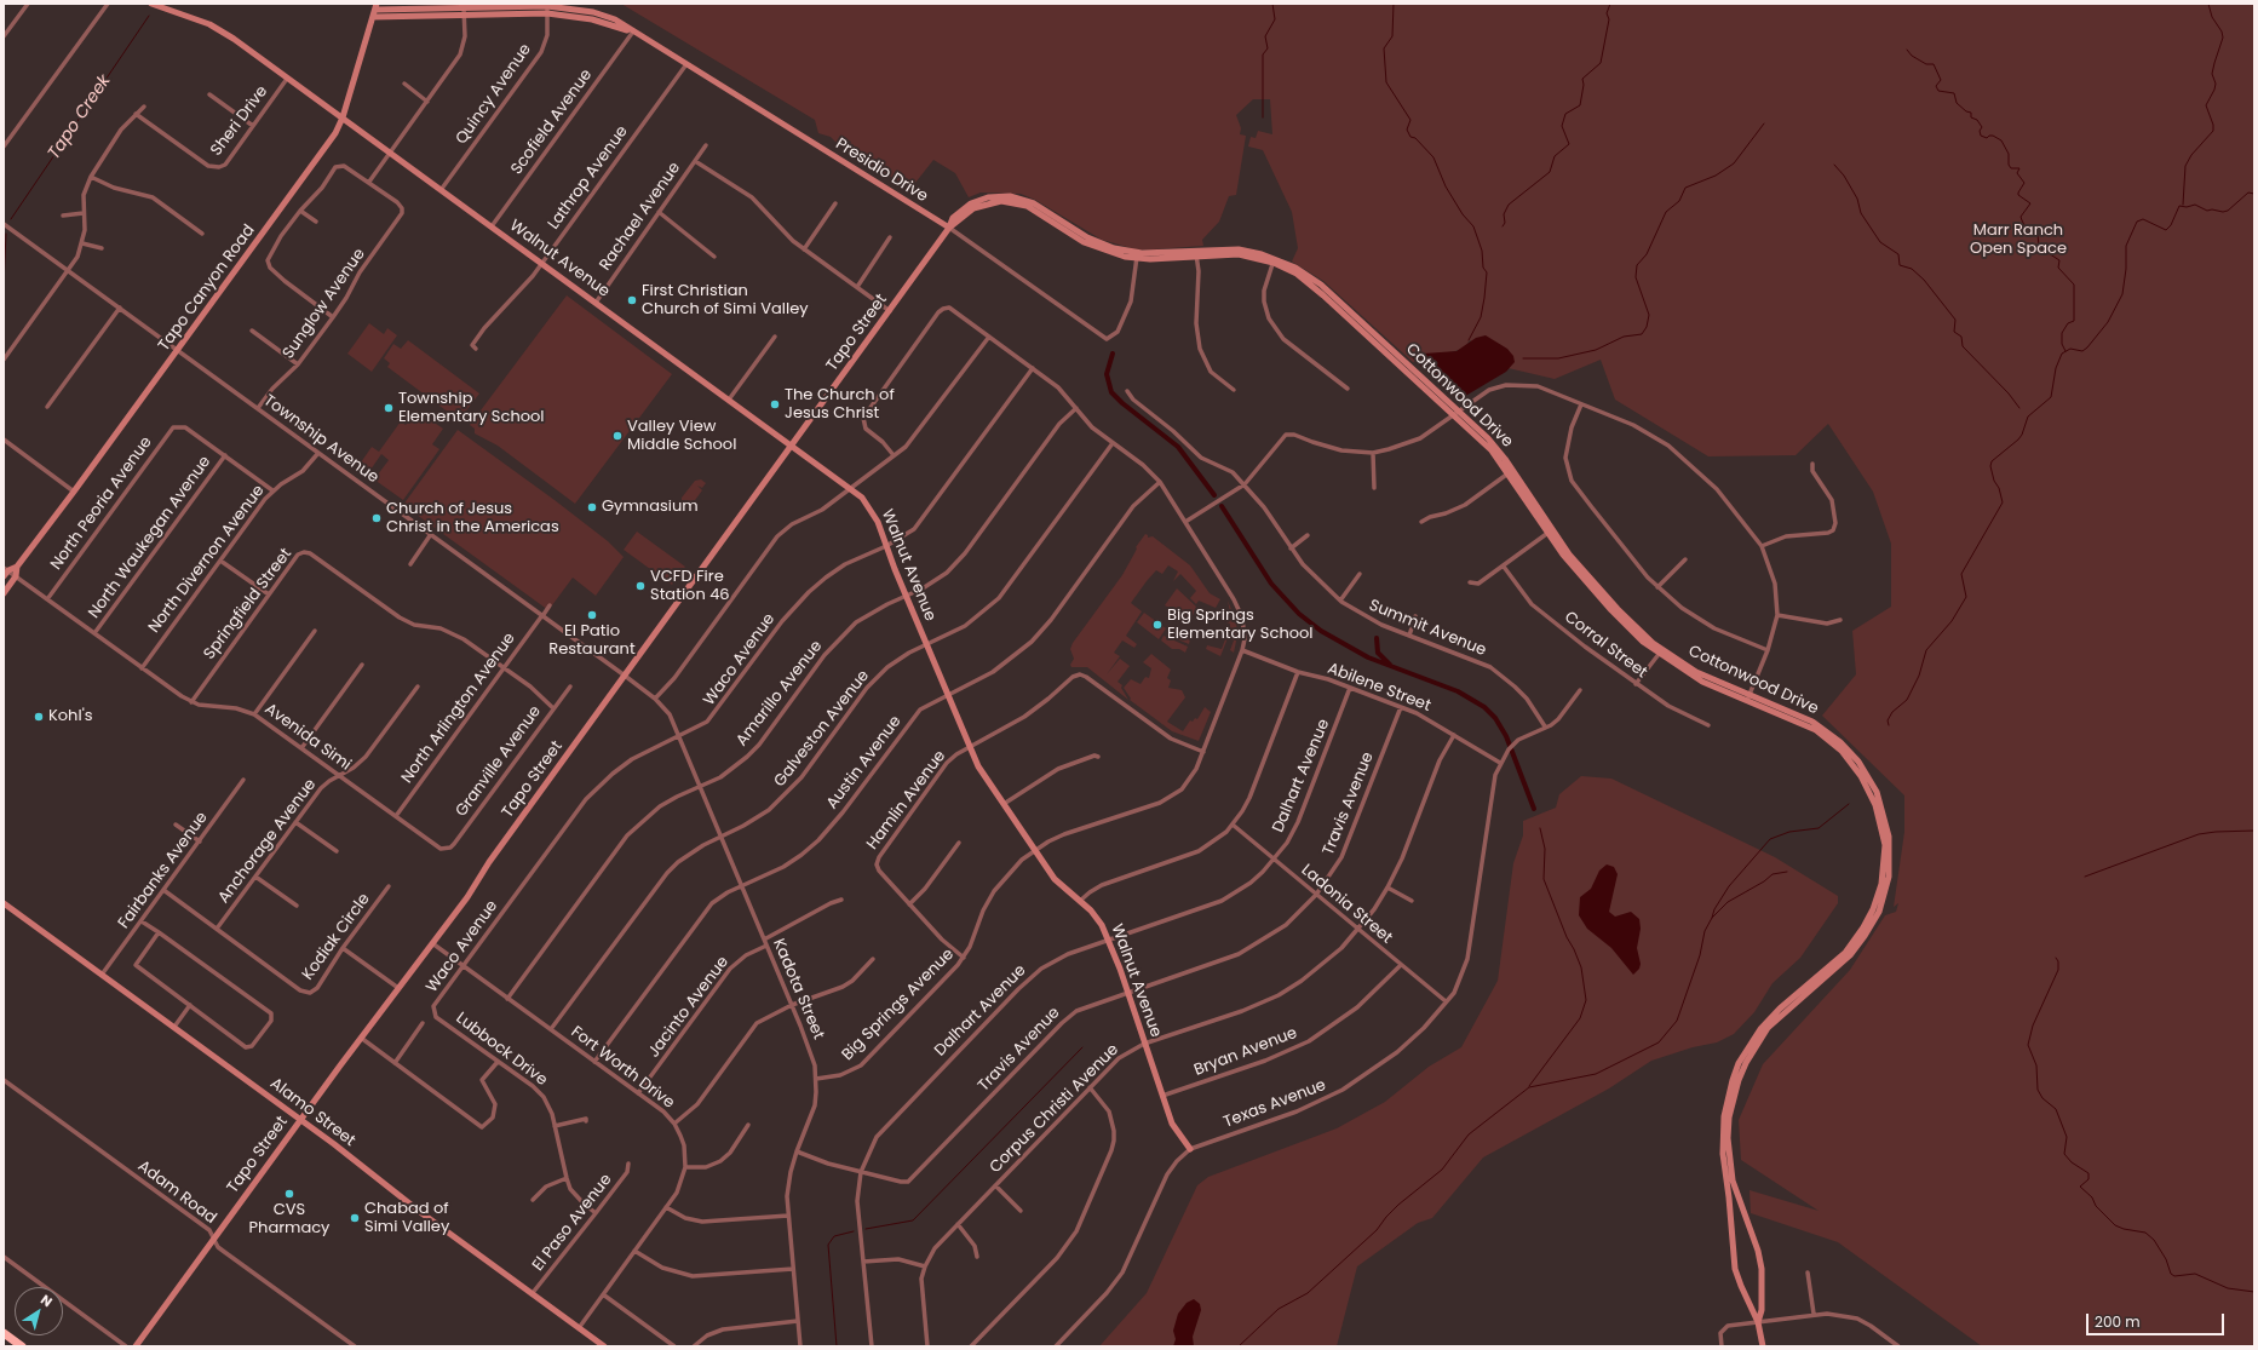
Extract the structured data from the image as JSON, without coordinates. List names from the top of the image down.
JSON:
{
  "streets": {
    "street": [
      "Quincy Avenue",
      "Sheri Drive",
      "Scofield Avenue",
      "Presidio Drive",
      "Lathrop Avenue",
      "Rachael Avenue",
      "Walnut Avenue",
      "Tapo Canyon Road",
      "Sunglow Avenue",
      "Tapo Street",
      "Cottonwood Drive",
      "Township Avenue",
      "North Peoria Avenue",
      "North Waukegan Avenue",
      "North Divernon Avenue",
      "Springfield Street",
      "Summit Avenue",
      "Corral Street",
      "Waco Avenue",
      "Abilene Street",
      "Amarillo Avenue",
      "North Arlington Avenue",
      "Galveston Avenue",
      "Avenida Simi",
      "Granville Avenue",
      "Austin Avenue",
      "Dalhart Avenue",
      "Hamlin Avenue",
      "Travis Avenue",
      "Anchorage Avenue",
      "Fairbanks Avenue",
      "Ladonia Street",
      "Kodiak Circle",
      "Kadota Street",
      "Big Springs Avenue",
      "Jacinto Avenue",
      "Lubbock Drive",
      "Bryan Avenue",
      "Fort Worth Drive",
      "Texas Avenue",
      "Corpus Christi Avenue",
      "Alamo Street",
      "Adam Road",
      "El Paso Avenue"
    ]
  },
  "crossings": [
    ["Quincy Avenue", "Presidio Drive"],
    ["Quincy Avenue", "Walnut Avenue"],
    ["Sheri Drive", "Walnut Avenue"],
    ["Scofield Avenue", "Presidio Drive"],
    ["Scofield Avenue", "Walnut Avenue"],
    ["Presidio Drive", "Lathrop Avenue"],
    ["Presidio Drive", "Tapo Canyon Road"],
    ["Presidio Drive", "Tapo Street"],
    ["Presidio Drive", "Cottonwood Drive"],
    ["Lathrop Avenue", "Walnut Avenue"],
    ["Rachael Avenue", "Walnut Avenue"],
    ["Walnut Avenue", "Tapo Canyon Road"],
    ["Walnut Avenue", "Tapo Street"],
    ["Walnut Avenue", "Waco Avenue"],
    ["Walnut Avenue", "Amarillo Avenue"],
    ["Walnut Avenue", "Galveston Avenue"],
    ["Walnut Avenue", "Austin Avenue"],
    ["Walnut Avenue", "Dalhart Avenue"],
    ["Walnut Avenue", "Hamlin Avenue"],
    ["Walnut Avenue", "Travis Avenue"],
    ["Walnut Avenue", "Big Springs Avenue"],
    ["Walnut Avenue", "Bryan Avenue"],
    ["Walnut Avenue", "Texas Avenue"],
    ["Walnut Avenue", "Corpus Christi Avenue"],
    ["Tapo Canyon Road", "Township Avenue"],
    ["Tapo Canyon Road", "Avenida Simi"],
    ["Sunglow Avenue", "Township Avenue"],
    ["Tapo Street", "Cottonwood Drive"],
    ["Tapo Street", "Township Avenue"],
    ["Tapo Street", "Kadota Street"],
    ["Tapo Street", "Fort Worth Drive"],
    ["Tapo Street", "Alamo Street"],
    ["Tapo Street", "Adam Road"],
    ["Township Avenue", "North Divernon Avenue"],
    ["Township Avenue", "North Arlington Avenue"],
    ["Township Avenue", "Kadota Street"],
    ["North Peoria Avenue", "North Waukegan Avenue"],
    ["North Peoria Avenue", "Avenida Simi"],
    ["North Waukegan Avenue", "Avenida Simi"],
    ["North Divernon Avenue", "Avenida Simi"],
    ["Springfield Street", "North Arlington Avenue"],
    ["Springfield Street", "Avenida Simi"],
    ["Springfield Street", "Granville Avenue"],
    ["Summit Avenue", "Texas Avenue"],
    ["Waco Avenue", "Kadota Street"],
    ["Waco Avenue", "Big Springs Avenue"],
    ["Waco Avenue", "Lubbock Drive"],
    ["Waco Avenue", "Fort Worth Drive"],
    ["Abilene Street", "Dalhart Avenue"],
    ["Abilene Street", "Travis Avenue"],
    ["Abilene Street", "Big Springs Avenue"],
    ["Abilene Street", "Texas Avenue"],
    ["Abilene Street", "Corpus Christi Avenue"],
    ["Amarillo Avenue", "Kadota Street"],
    ["Amarillo Avenue", "Big Springs Avenue"],
    ["Amarillo Avenue", "Fort Worth Drive"],
    ["North Arlington Avenue", "Avenida Simi"],
    ["Galveston Avenue", "Kadota Street"],
    ["Galveston Avenue", "Big Springs Avenue"],
    ["Galveston Avenue", "Fort Worth Drive"],
    ["Avenida Simi", "Granville Avenue"],
    ["Avenida Simi", "Anchorage Avenue"],
    ["Austin Avenue", "Kadota Street"],
    ["Austin Avenue", "Big Springs Avenue"],
    ["Austin Avenue", "Fort Worth Drive"],
    ["Dalhart Avenue", "Travis Avenue"],
    ["Dalhart Avenue", "Ladonia Street"],
    ["Hamlin Avenue", "Big Springs Avenue"],
    ["Travis Avenue", "Ladonia Street"],
    ["Anchorage Avenue", "Kodiak Circle"],
    ["Fairbanks Avenue", "Alamo Street"],
    ["Ladonia Street", "Bryan Avenue"],
    ["Ladonia Street", "Texas Avenue"],
    ["Ladonia Street", "Corpus Christi Avenue"],
    ["Kadota Street", "Big Springs Avenue"],
    ["Kadota Street", "Jacinto Avenue"],
    ["Jacinto Avenue", "Fort Worth Drive"],
    ["Lubbock Drive", "El Paso Avenue"],
    ["Fort Worth Drive", "Alamo Street"],
    ["Alamo Street", "El Paso Avenue"]
  ],
  "water": ["Tapo Creek"],
  "parks": ["Marr Ranch Open Space"],
  "places": [
    "First Christian Church of Simi Valley",
    "The Church of Jesus Christ",
    "Township Elementary School",
    "Valley View Middle School",
    "Gymnasium",
    "Church of Jesus Christ in the Americas",
    "VCFD Fire Station 46",
    "El Patio Restaurant",
    "Big Springs Elementary School",
    "Kohl's",
    "CVS Pharmacy",
    "Chabad of Simi Valley"
  ],
  "scale_bar": "200 m",
  "north": "top right"
}
